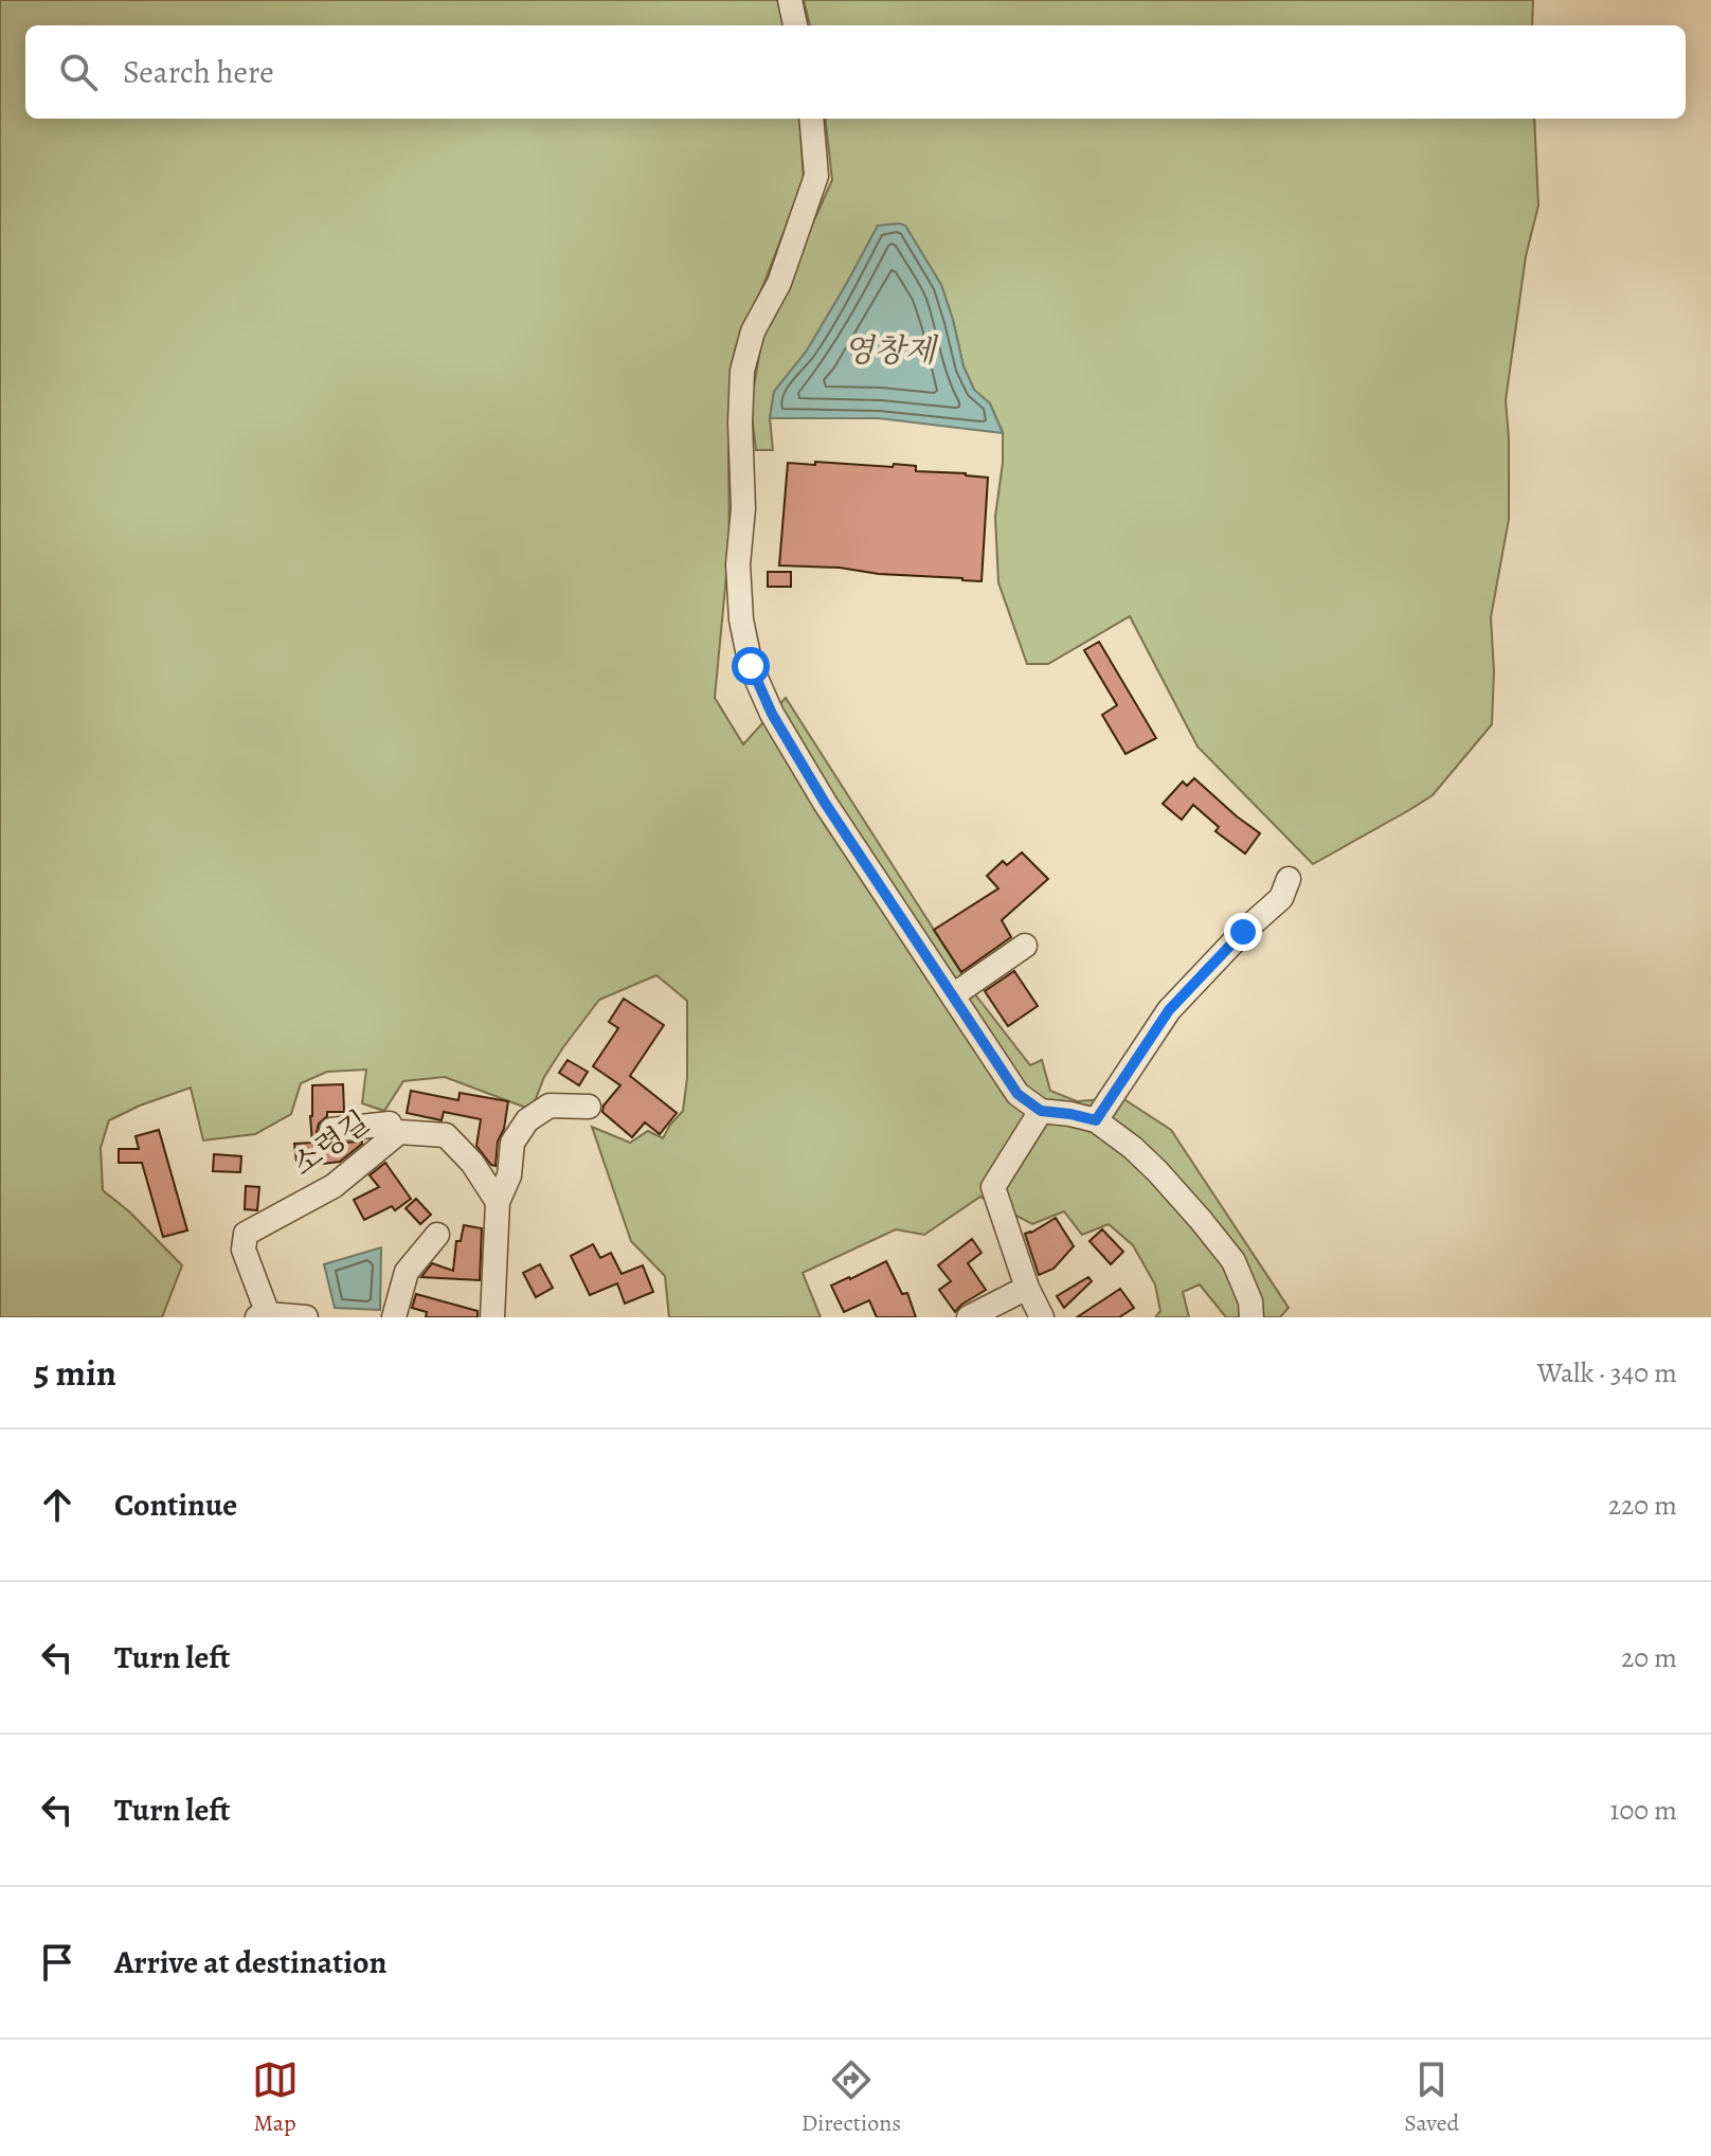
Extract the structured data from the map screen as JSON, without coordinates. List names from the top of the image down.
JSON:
{
  "streets": {
    "street": ["소령길"]
  },
  "water": ["영창제"],
  "page": {
    "search": "Search here",
    "heading": ["5 min", "Walk · 340 m"],
    "list": [
      ["Continue", "220 m"],
      ["Turn left", "20 m"],
      ["Turn left", "100 m"],
      "Arrive at destination"
    ],
    "nav": ["Map", "Directions", "Saved"]
  }
}
